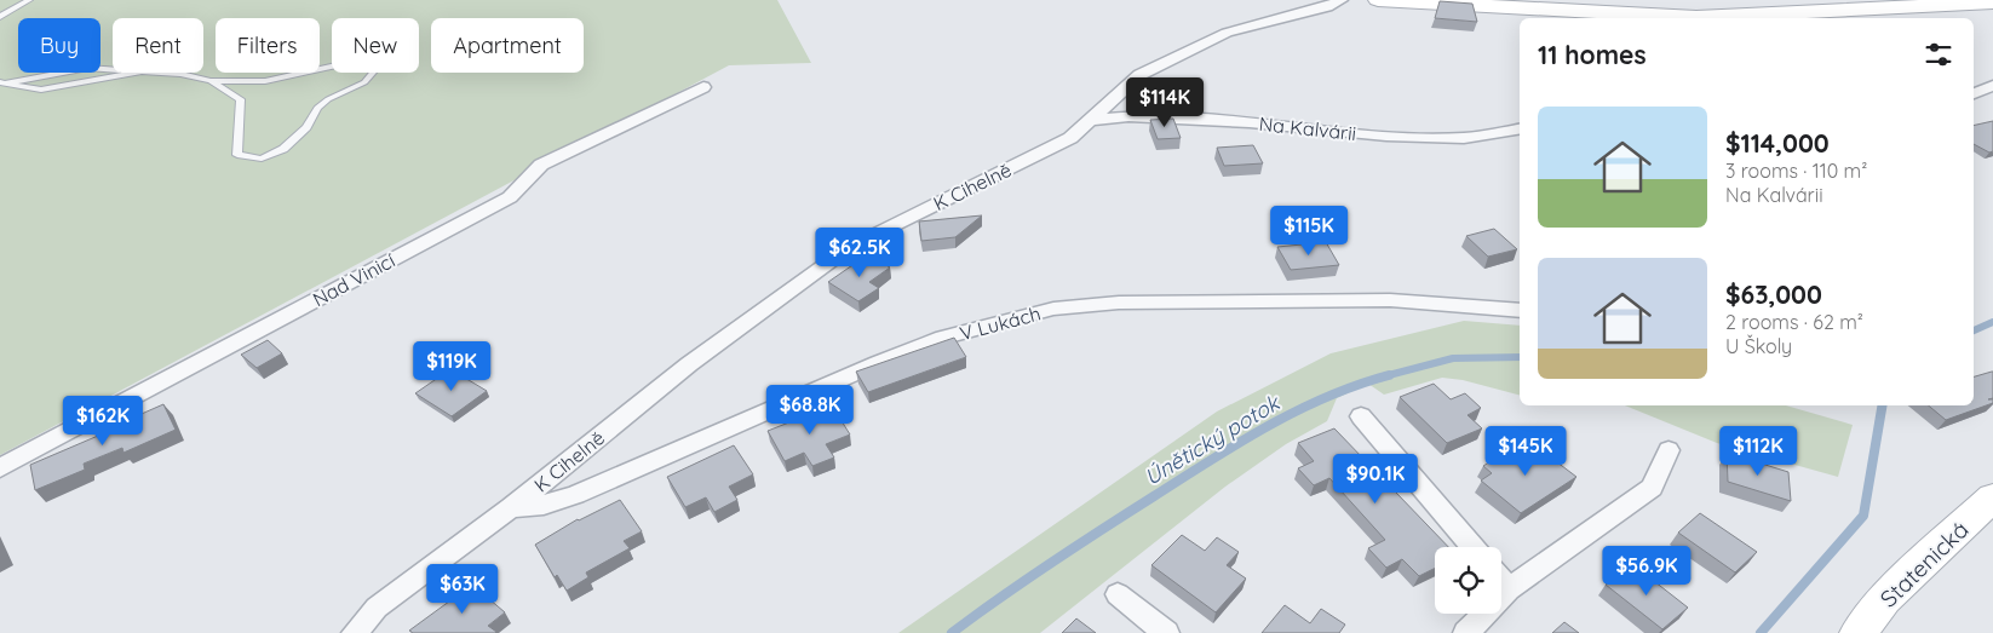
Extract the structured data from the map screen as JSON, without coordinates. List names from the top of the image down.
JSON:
{
  "streets": {
    "main road": ["Statenická"],
    "street": [
      "Na Kalvárii",
      "K Cihelně",
      "Nad Vinicí",
      "V Lukách"
    ]
  },
  "crossings": [
    ["Na Kalvárii", "K Cihelně"],
    ["K Cihelně", "V Lukách"]
  ],
  "water": ["Únětický potok"],
  "page": {
    "chip": [
      "Buy",
      "Rent",
      "Filters",
      "New",
      "Apartment"
    ],
    "heading": "11 homes",
    "price": [
      "$114K",
      "$115K",
      "$62.5K",
      "$119K",
      "$68.8K",
      "$162K",
      "$145K",
      "$112K",
      "$90.1K",
      "$56.9K",
      "$63K"
    ],
    "list": [
      {
        "name": "$114,000",
        "note": "3 rooms · 110 m² · Na Kalvárii"
      },
      {
        "name": "$63,000",
        "note": "2 rooms · 62 m² · U Školy"
      }
    ]
  }
}
